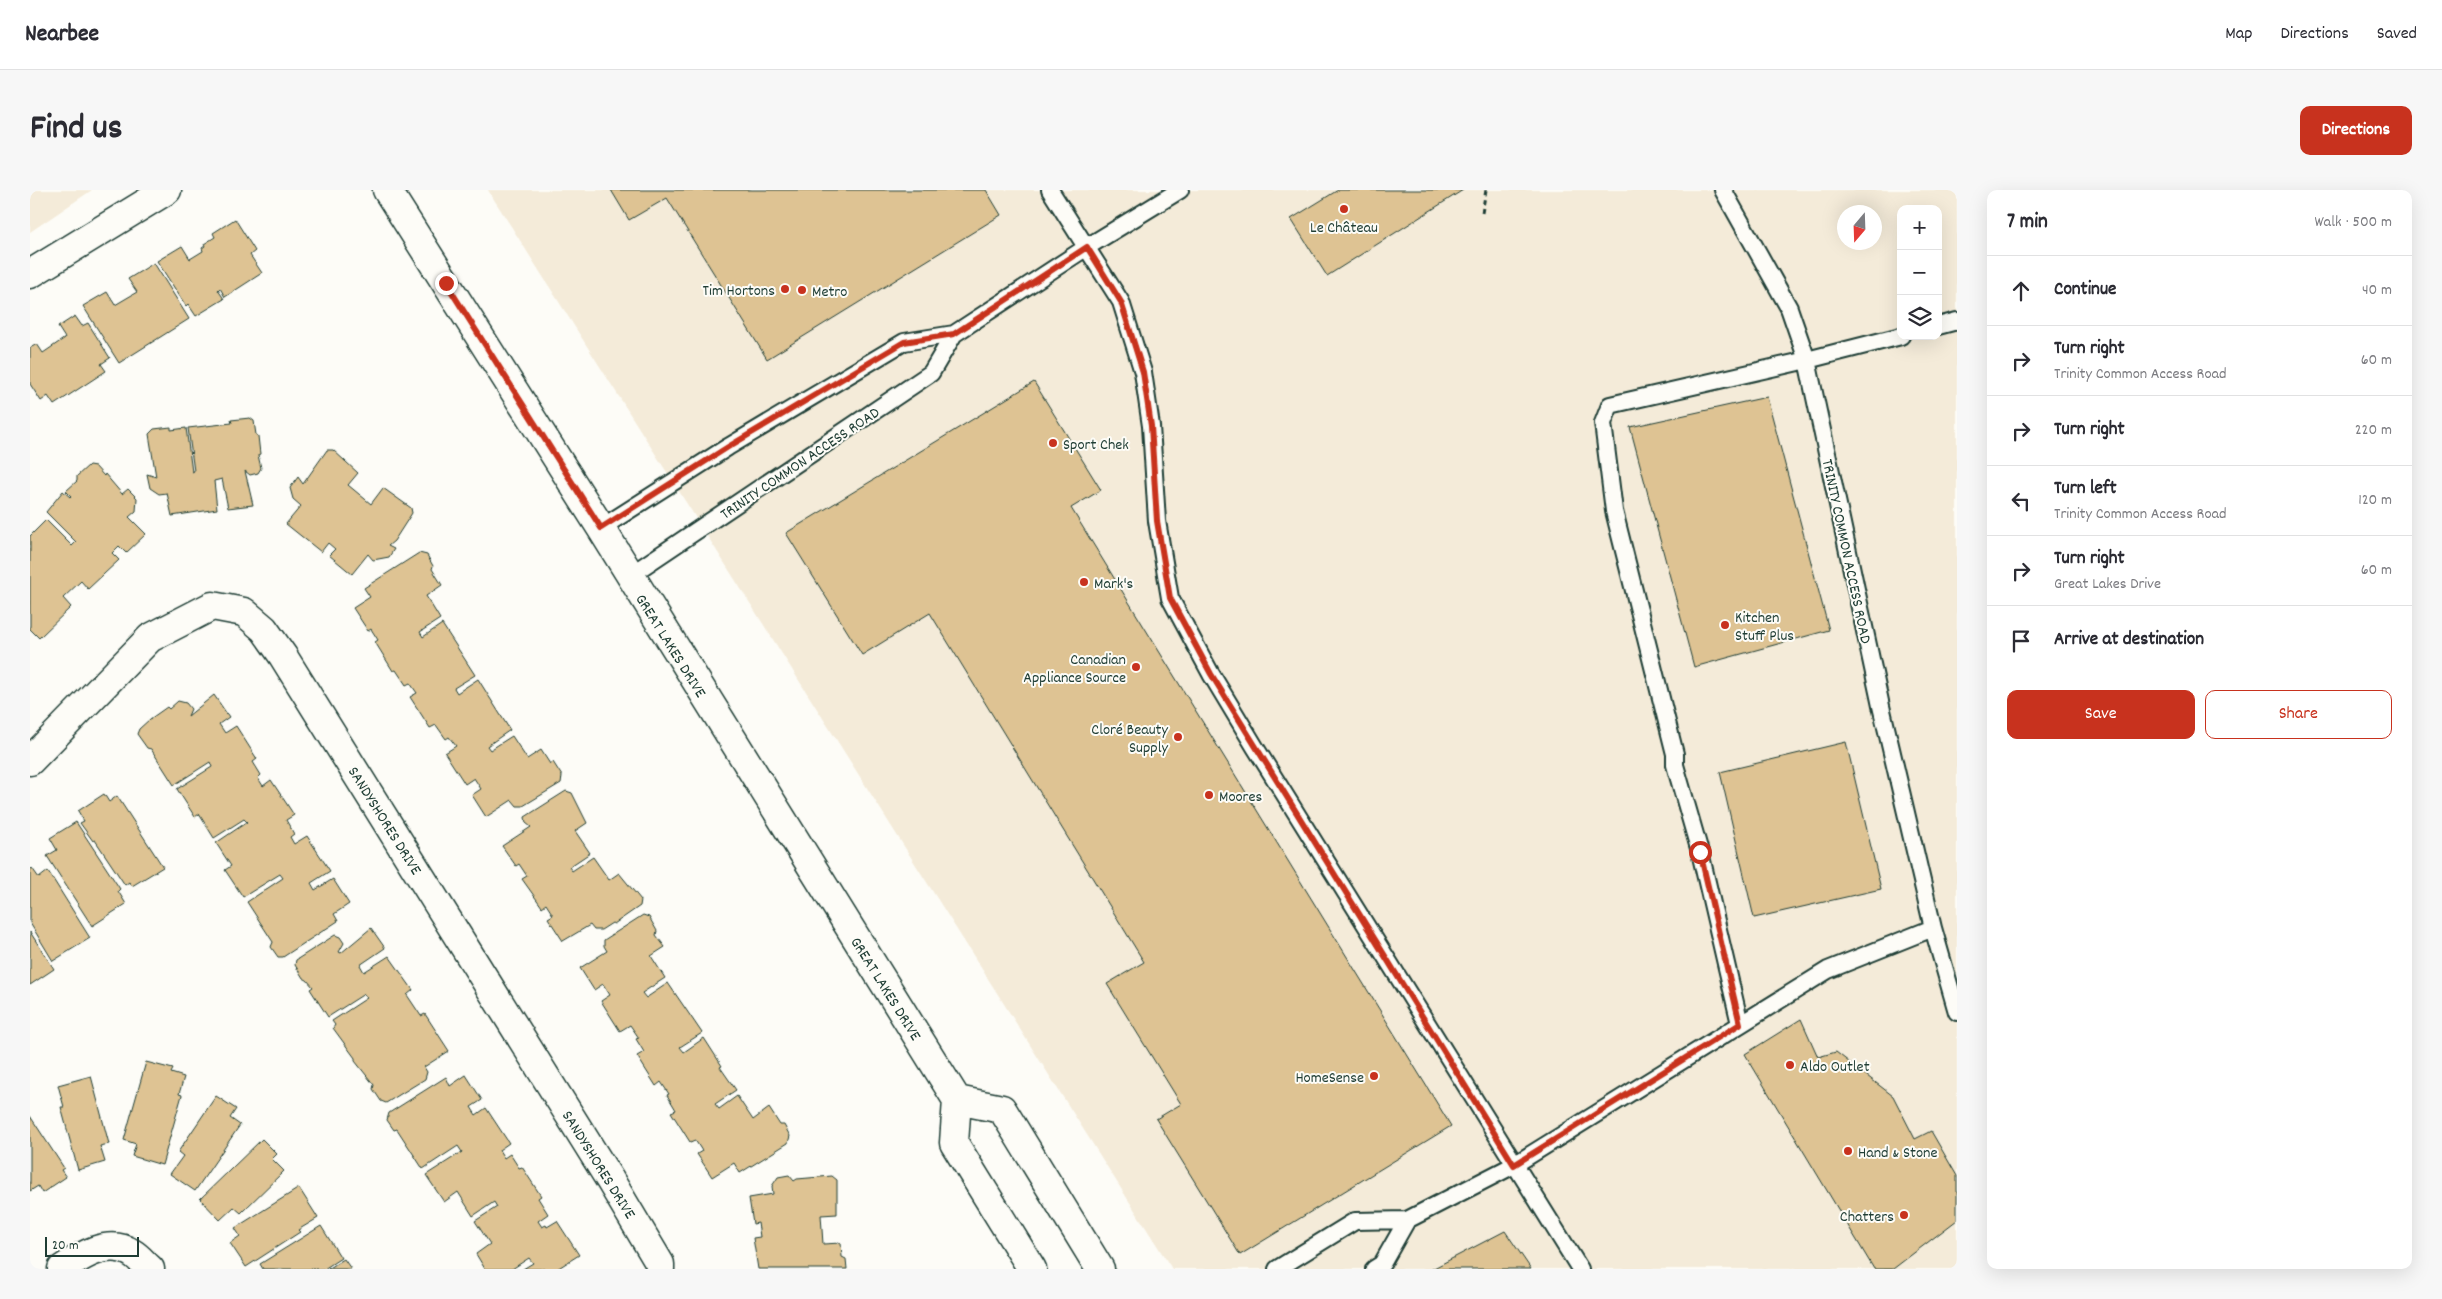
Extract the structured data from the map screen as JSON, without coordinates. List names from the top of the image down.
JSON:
{
  "streets": {
    "street": ["GREAT LAKES DRIVE", "SANDYSHORES DRIVE"],
    "lane": ["TRINITY COMMON ACCESS ROAD"]
  },
  "crossings": [
    ["TRINITY COMMON ACCESS ROAD", "GREAT LAKES DRIVE"]
  ],
  "places": [
    "Le Château",
    "Tim Hortons",
    "Metro",
    "Sport Chek",
    "Mark's",
    "Kitchen Stuff Plus",
    "Canadian Appliance Source",
    "Cloré Beauty Supply",
    "Moores",
    "Aldo Outlet",
    "HomeSense",
    "Hand & Stone",
    "Chatters"
  ],
  "scale_bar": "20 m",
  "north": "bottom",
  "page": {
    "header": "Nearbee",
    "nav": ["Map", "Directions", "Saved"],
    "title": "Find us",
    "buttons": [
      "Directions",
      ["Save", "Share"]
    ],
    "heading": ["7 min", "Walk · 500 m"],
    "map_buttons": ["+", "−"],
    "list": [
      ["Continue", "40 m"],
      ["Turn right", "Trinity Common Access Road", "60 m"],
      ["Turn right", "220 m"],
      ["Turn left", "Trinity Common Access Road", "120 m"],
      ["Turn right", "Great Lakes Drive", "60 m"],
      "Arrive at destination"
    ],
    "scale": "20 m"
  }
}
